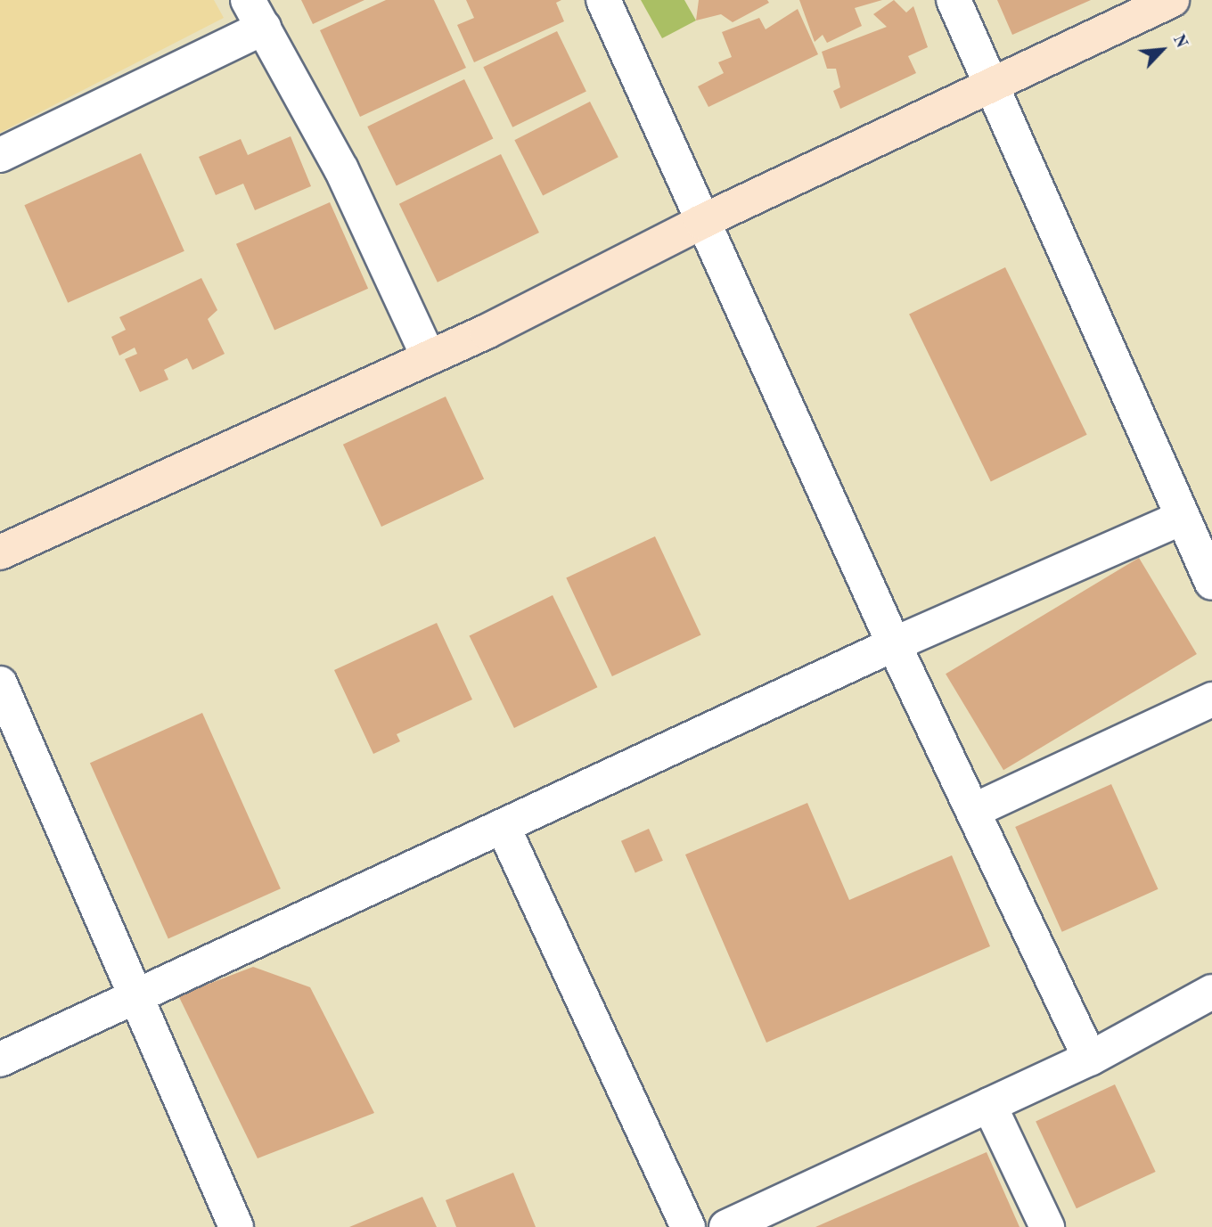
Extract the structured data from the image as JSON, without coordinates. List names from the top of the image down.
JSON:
{
  "north": "top right"
}
